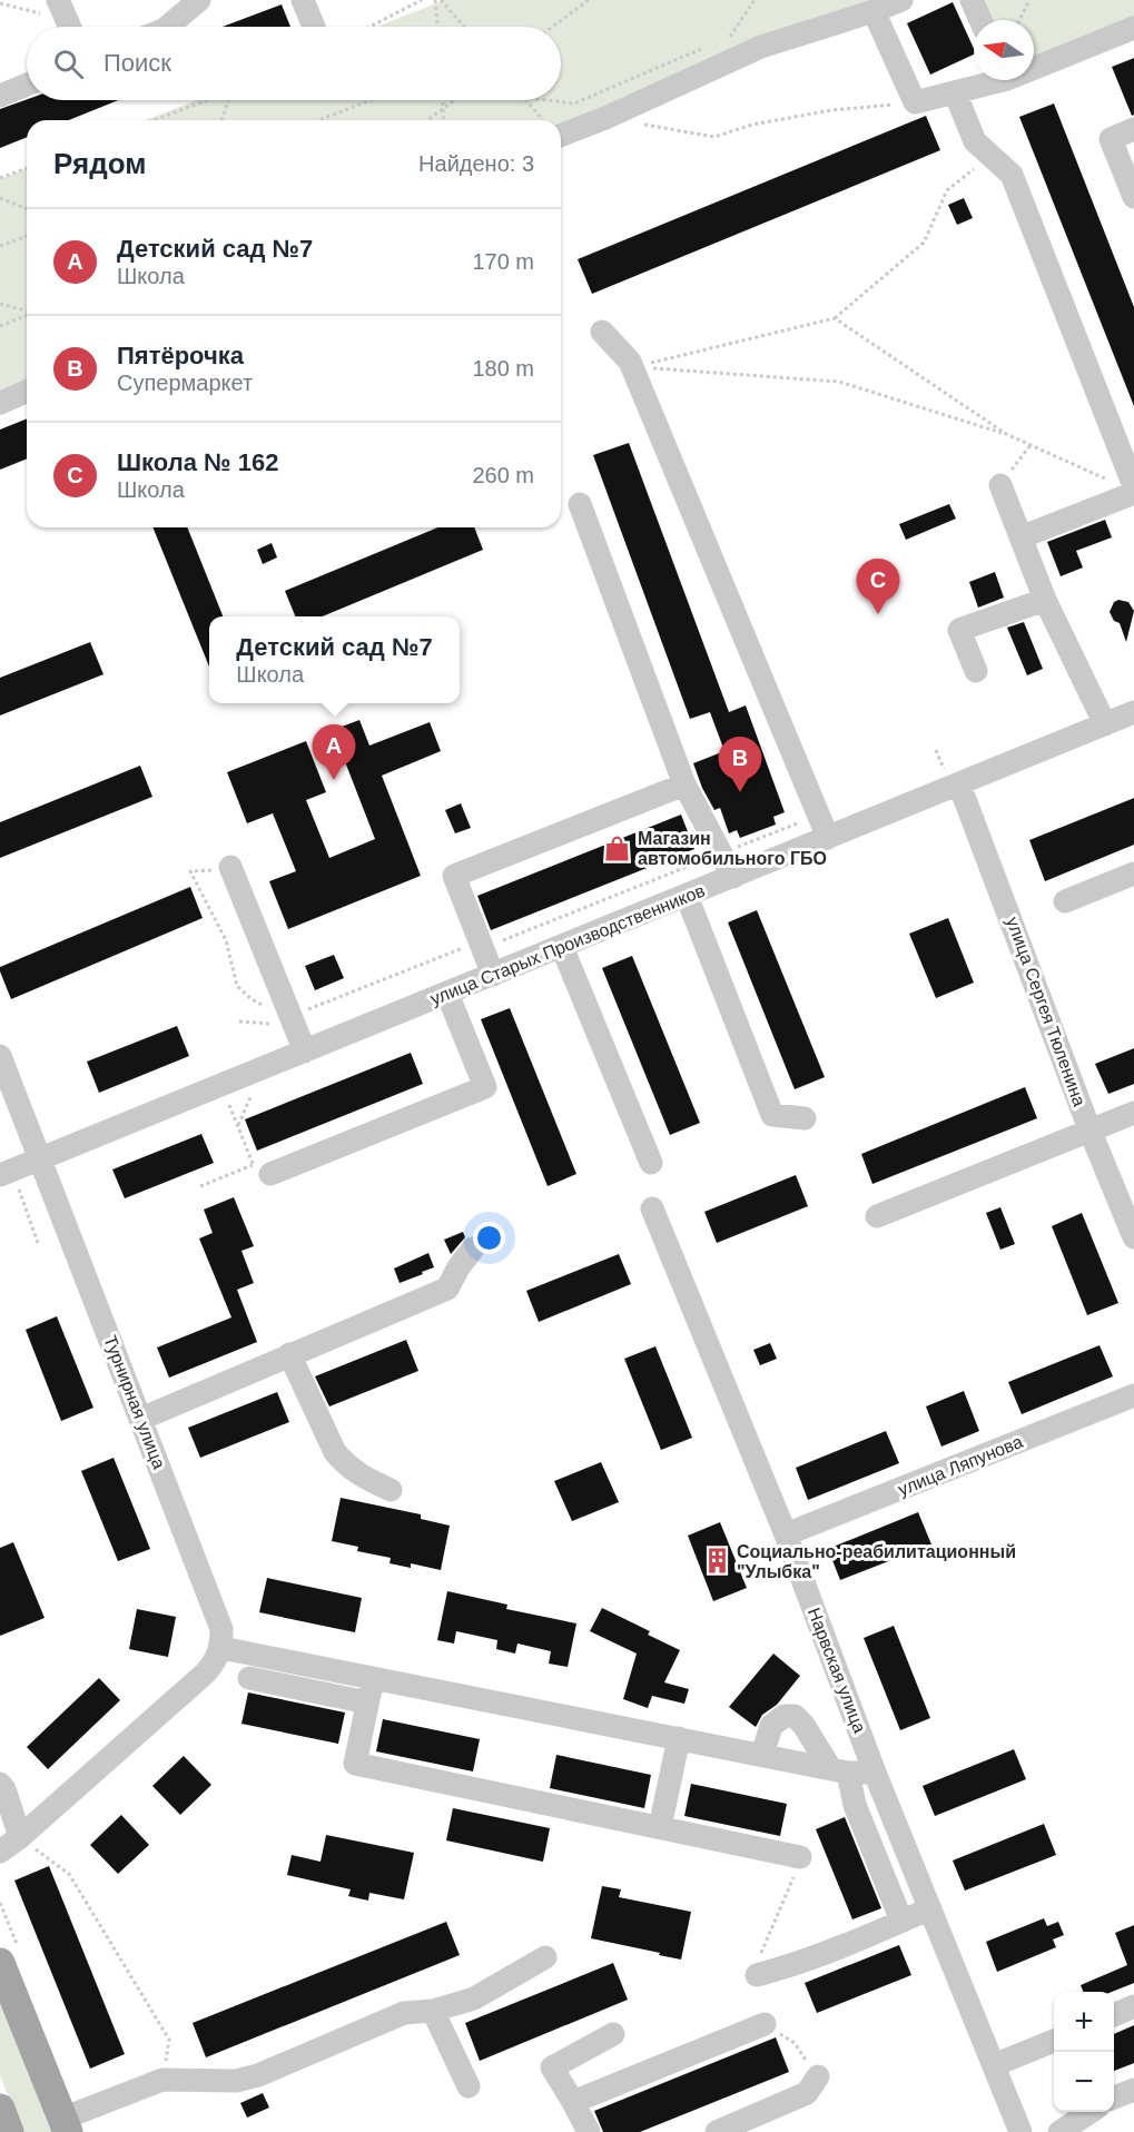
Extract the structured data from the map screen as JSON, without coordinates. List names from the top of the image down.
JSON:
{
  "streets": {
    "street": [
      "улица Старых Производственников",
      "улица Сергея Тюленина",
      "Турнирная улица",
      "улица Ляпунова",
      "Нарвская улица"
    ]
  },
  "crossings": [
    ["улица Старых Производственников", "улица Сергея Тюленина"],
    ["улица Старых Производственников", "Турнирная улица"],
    ["улица Ляпунова", "Нарвская улица"]
  ],
  "places": {
    "shop": ["Магазин автомобильного ГБО"],
    "building": ["Социально-реабилитационный \"Улыбка\""]
  },
  "north": "left",
  "page": {
    "search": "Поиск",
    "heading": ["Рядом", "Найдено: 3"],
    "list": [
      {
        "mark": "A",
        "name": "Детский сад №7",
        "note": "Школа",
        "value": "170 m"
      },
      {
        "mark": "B",
        "name": "Пятёрочка",
        "note": "Супермаркет",
        "value": "180 m"
      },
      {
        "mark": "C",
        "name": "Школа № 162",
        "note": "Школа",
        "value": "260 m"
      }
    ],
    "pins": ["C", "A", "B"],
    "popup": ["Детский сад №7", "Школа"],
    "map_buttons": ["+", "−"]
  }
}
